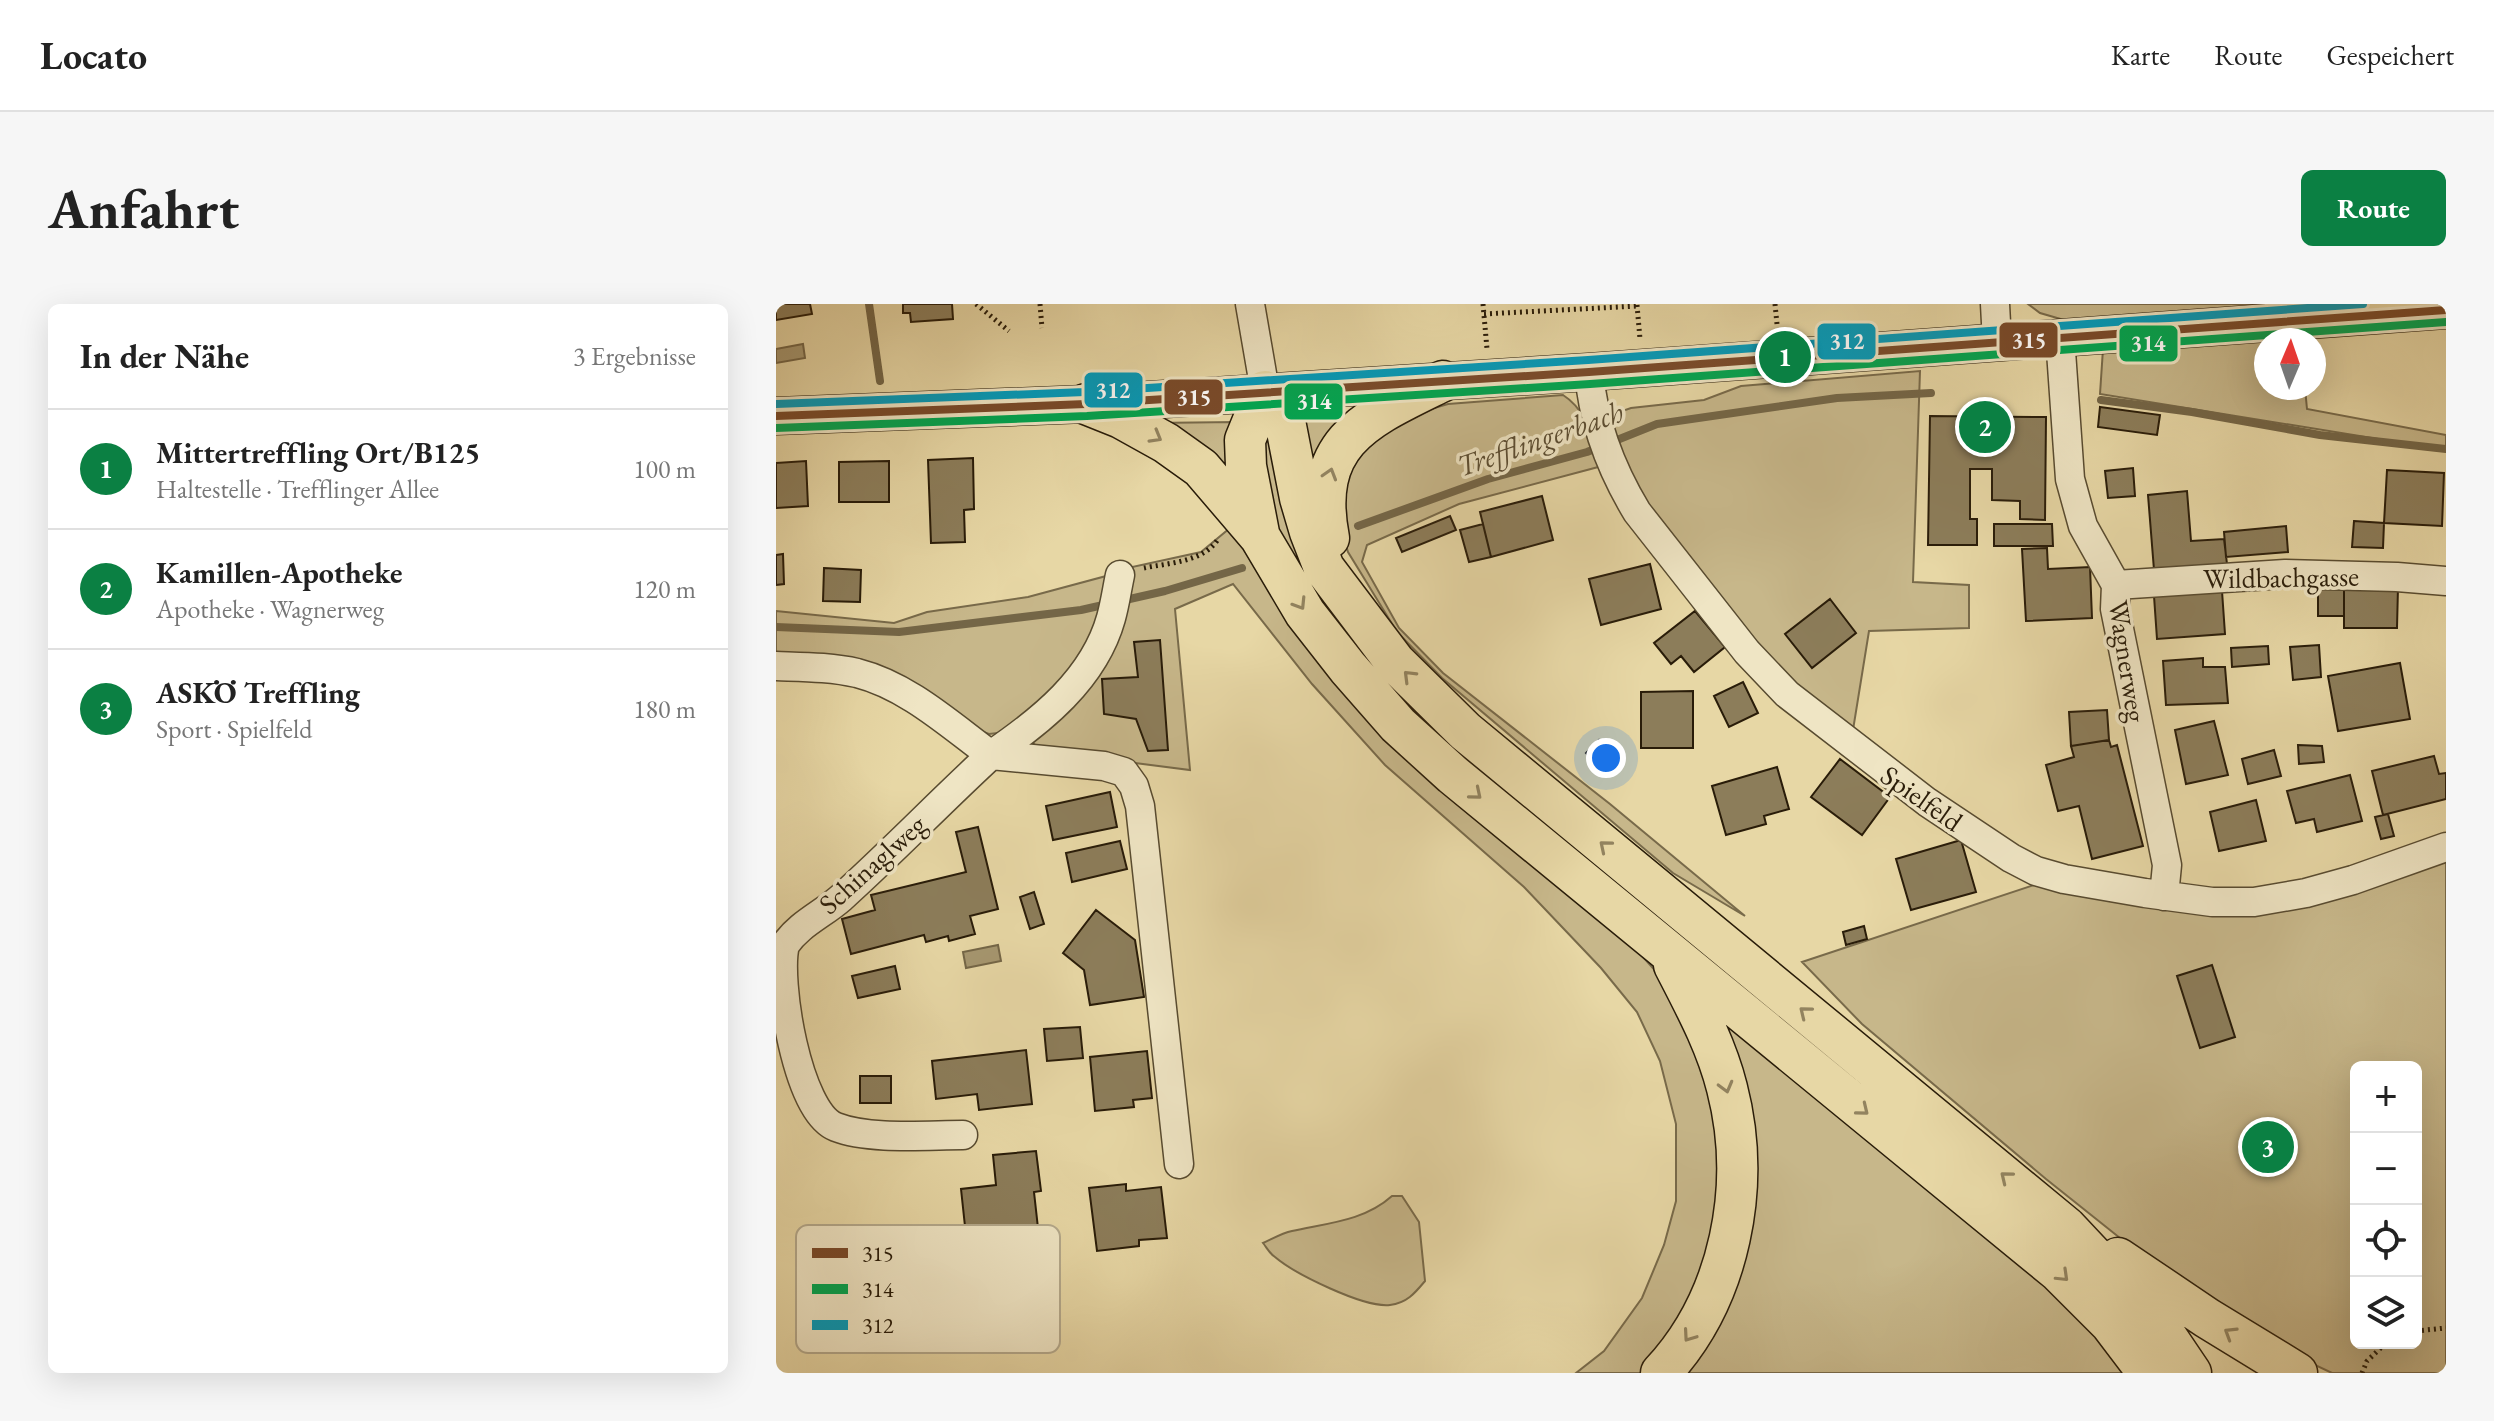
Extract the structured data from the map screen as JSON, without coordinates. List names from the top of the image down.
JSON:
{
  "streets": {
    "street": [
      "Wildbachgasse",
      "Wagnerweg",
      "Spielfeld",
      "Schinaglweg"
    ]
  },
  "crossings": [
    ["Wildbachgasse", "Wagnerweg"],
    ["Wagnerweg", "Spielfeld"]
  ],
  "water": ["Trefflingerbach"],
  "lines": ["transit line 312", "transit line 315", "transit line 314"],
  "legend": ["315", "314", "312"],
  "north": "top",
  "page": {
    "header": "Locato",
    "nav": ["Karte", "Route", "Gespeichert"],
    "buttons": "Route",
    "title": "Anfahrt",
    "heading": ["In der Nähe", "3 Ergebnisse"],
    "pins": ["1", "2", "3"],
    "list": [
      {
        "mark": "1",
        "name": "Mittertreffling Ort/B125",
        "note": "Haltestelle · Trefflinger Allee",
        "value": "100 m"
      },
      {
        "mark": "2",
        "name": "Kamillen-Apotheke",
        "note": "Apotheke · Wagnerweg",
        "value": "120 m"
      },
      {
        "mark": "3",
        "name": "ASKÖ Treffling",
        "note": "Sport · Spielfeld",
        "value": "180 m"
      }
    ],
    "map_buttons": ["+", "−"]
  }
}
